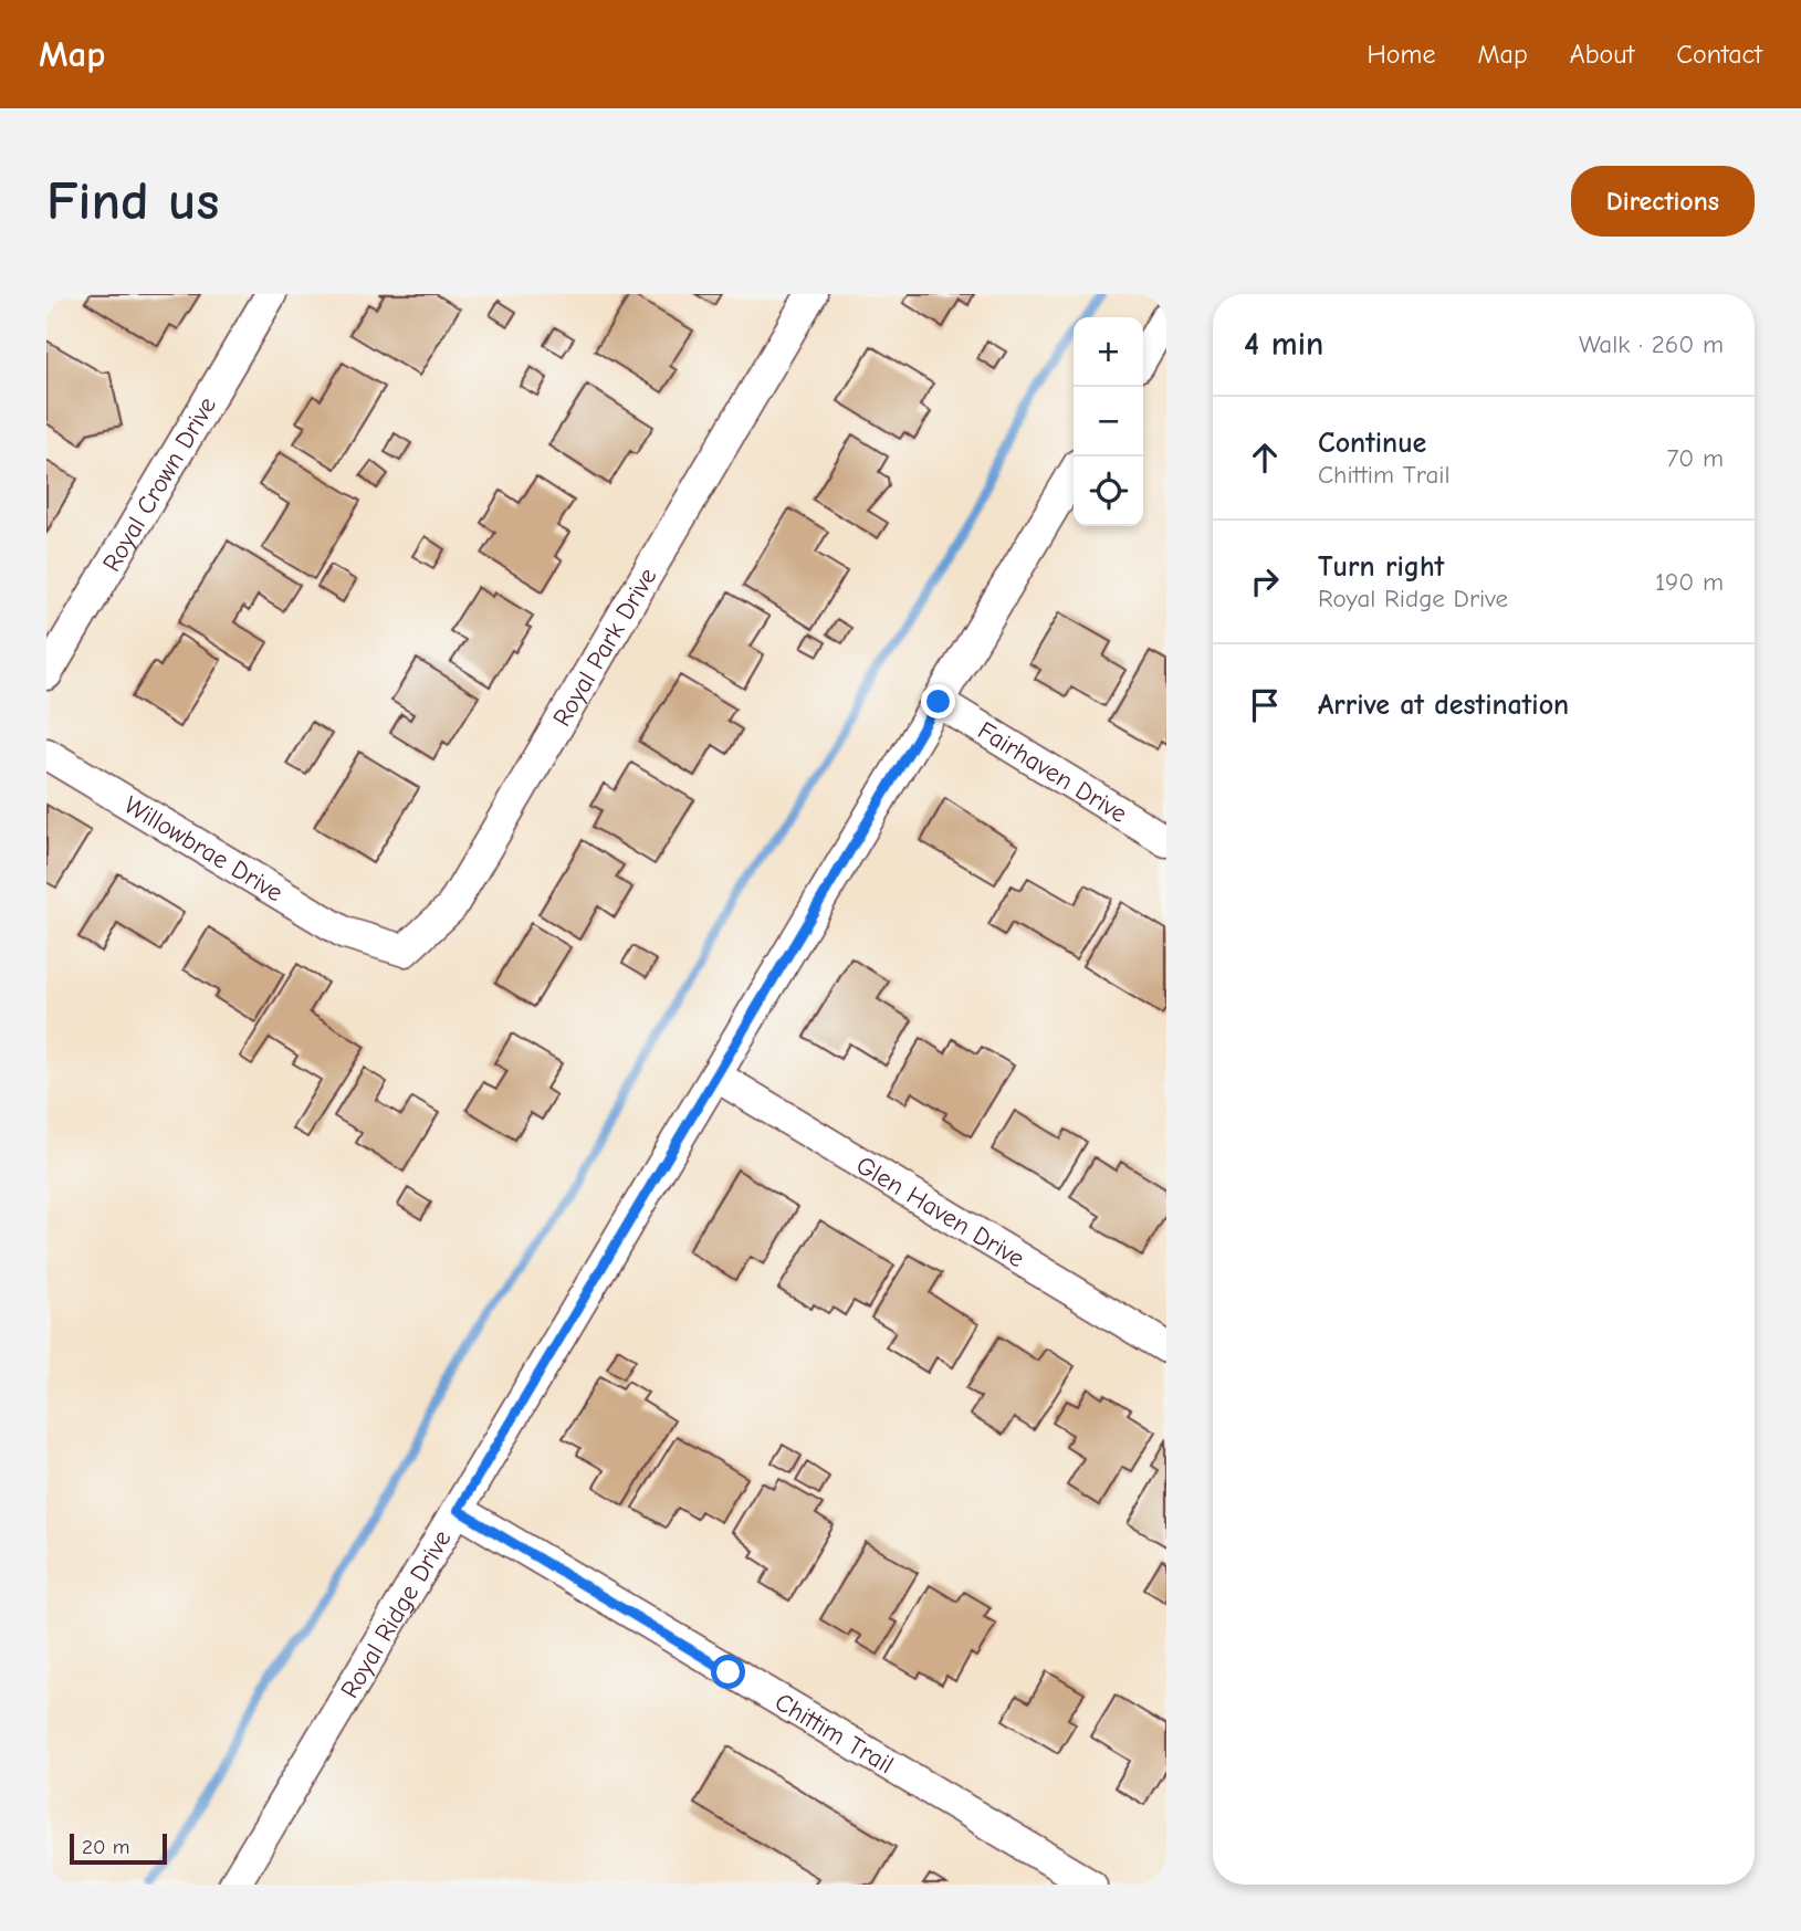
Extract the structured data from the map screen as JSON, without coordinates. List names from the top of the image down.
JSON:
{
  "streets": {
    "street": [
      "Royal Crown Drive",
      "Royal Park Drive",
      "Fairhaven Drive",
      "Willowbrae Drive",
      "Glen Haven Drive",
      "Royal Ridge Drive",
      "Chittim Trail"
    ]
  },
  "crossings": [
    ["Royal Park Drive", "Willowbrae Drive"],
    ["Fairhaven Drive", "Royal Ridge Drive"],
    ["Glen Haven Drive", "Royal Ridge Drive"],
    ["Royal Ridge Drive", "Chittim Trail"]
  ],
  "scale_bar": "20 m",
  "page": {
    "header": "Map",
    "nav": [
      "Home",
      "Map",
      "About",
      "Contact"
    ],
    "buttons": "Directions",
    "title": "Find us",
    "heading": ["4 min", "Walk · 260 m"],
    "map_buttons": ["+", "−"],
    "list": [
      ["Continue", "Chittim Trail", "70 m"],
      ["Turn right", "Royal Ridge Drive", "190 m"],
      "Arrive at destination"
    ],
    "scale": "20 m"
  }
}
